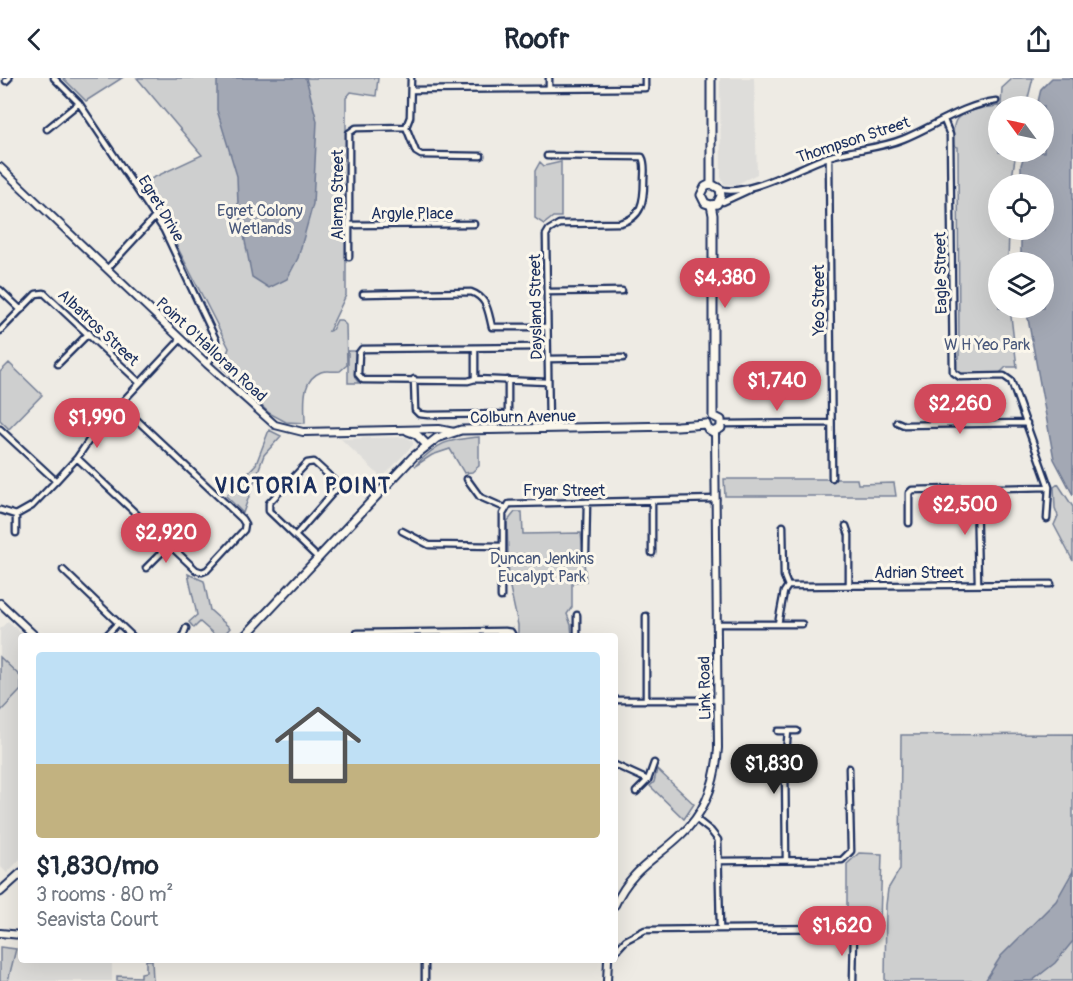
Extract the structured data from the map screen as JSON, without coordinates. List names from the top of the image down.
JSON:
{
  "streets": {
    "main road": ["Colburn Avenue"],
    "street": [
      "Thompson Street",
      "Alarna Street",
      "Egret Drive",
      "Argyle Place",
      "Eagle Street",
      "Yeo Street",
      "Daysland Street",
      "Albatros Street",
      "Point O'Halloran Road",
      "Fryar Street",
      "Adrian Street",
      "Link Road"
    ]
  },
  "crossings": [
    ["Thompson Street", "Eagle Street"],
    ["Thompson Street", "Yeo Street"],
    ["Alarna Street", "Argyle Place"],
    ["Egret Drive", "Point O'Halloran Road"],
    ["Daysland Street", "Colburn Avenue"],
    ["Point O'Halloran Road", "Colburn Avenue"],
    ["Colburn Avenue", "Link Road"],
    ["Fryar Street", "Link Road"]
  ],
  "districts": ["VICTORIA POINT"],
  "parks": ["Egret Colony Wetlands", "W H Yeo Park", "Duncan Jenkins Eucalypt Park"],
  "north": "top left",
  "page": {
    "header": "Roofr",
    "price": [
      "$4,380",
      "$1,740",
      "$2,260",
      "$1,990",
      "$2,500",
      "$2,920",
      "$1,830",
      "$1,620"
    ],
    "list": [
      {
        "name": "$1,830/mo",
        "note": "3 rooms · 80 m² · Seavista Court"
      }
    ]
  }
}
